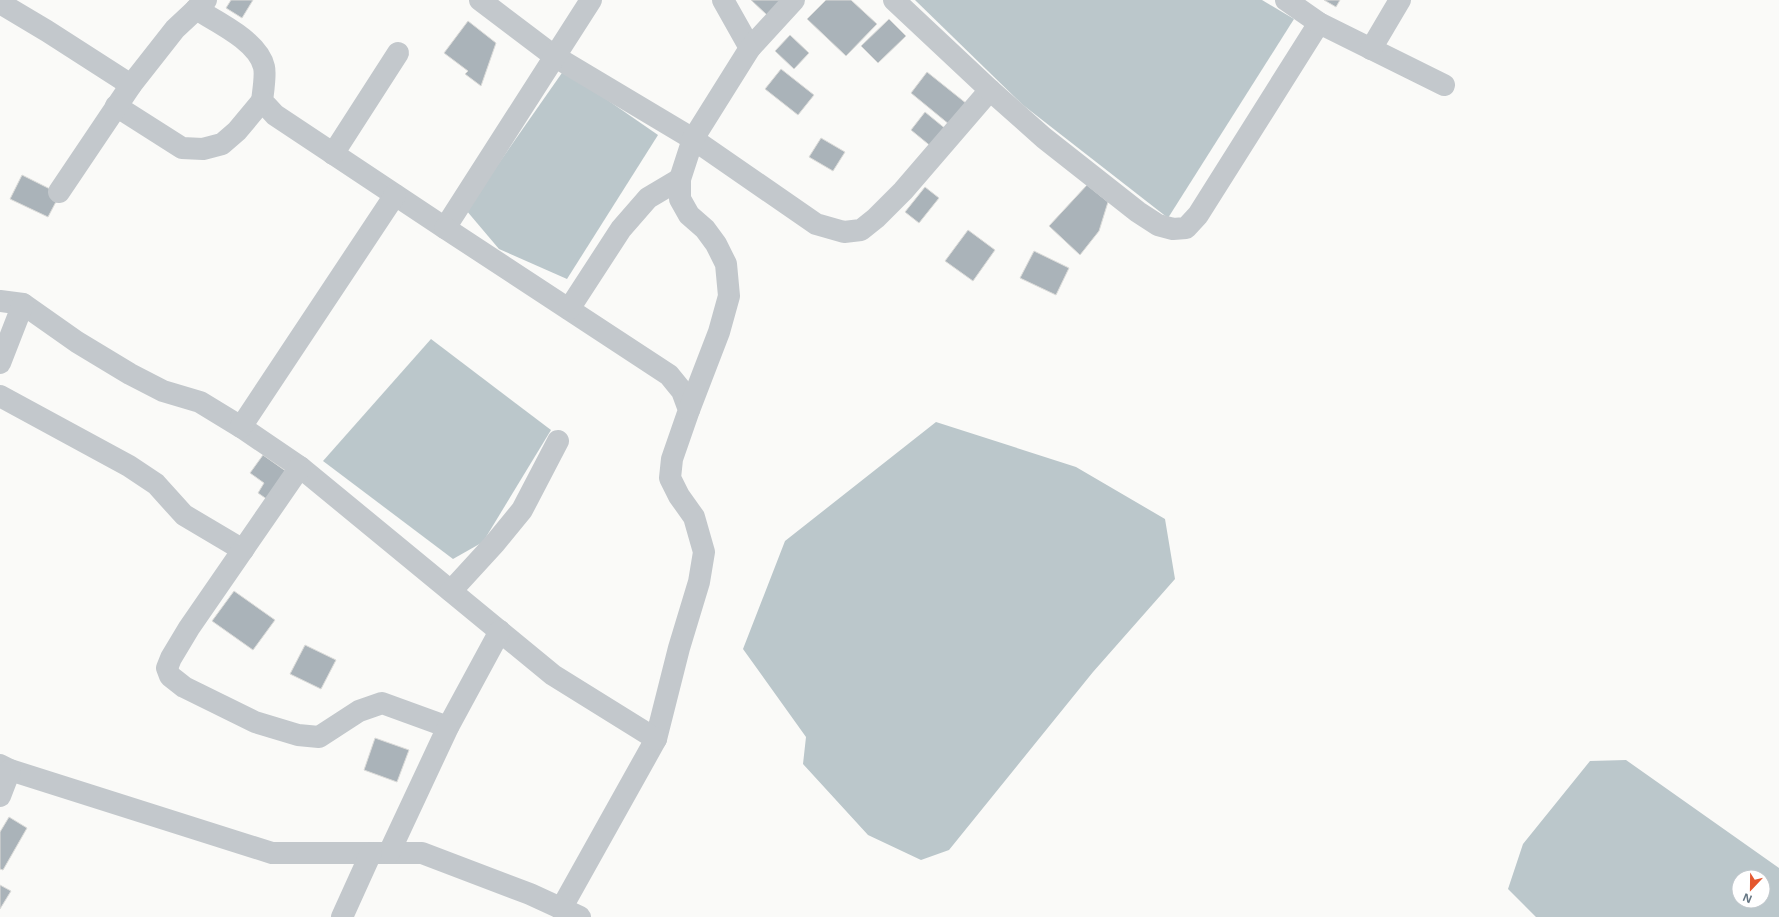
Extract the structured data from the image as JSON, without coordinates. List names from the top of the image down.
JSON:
{
  "north": "bottom"
}
